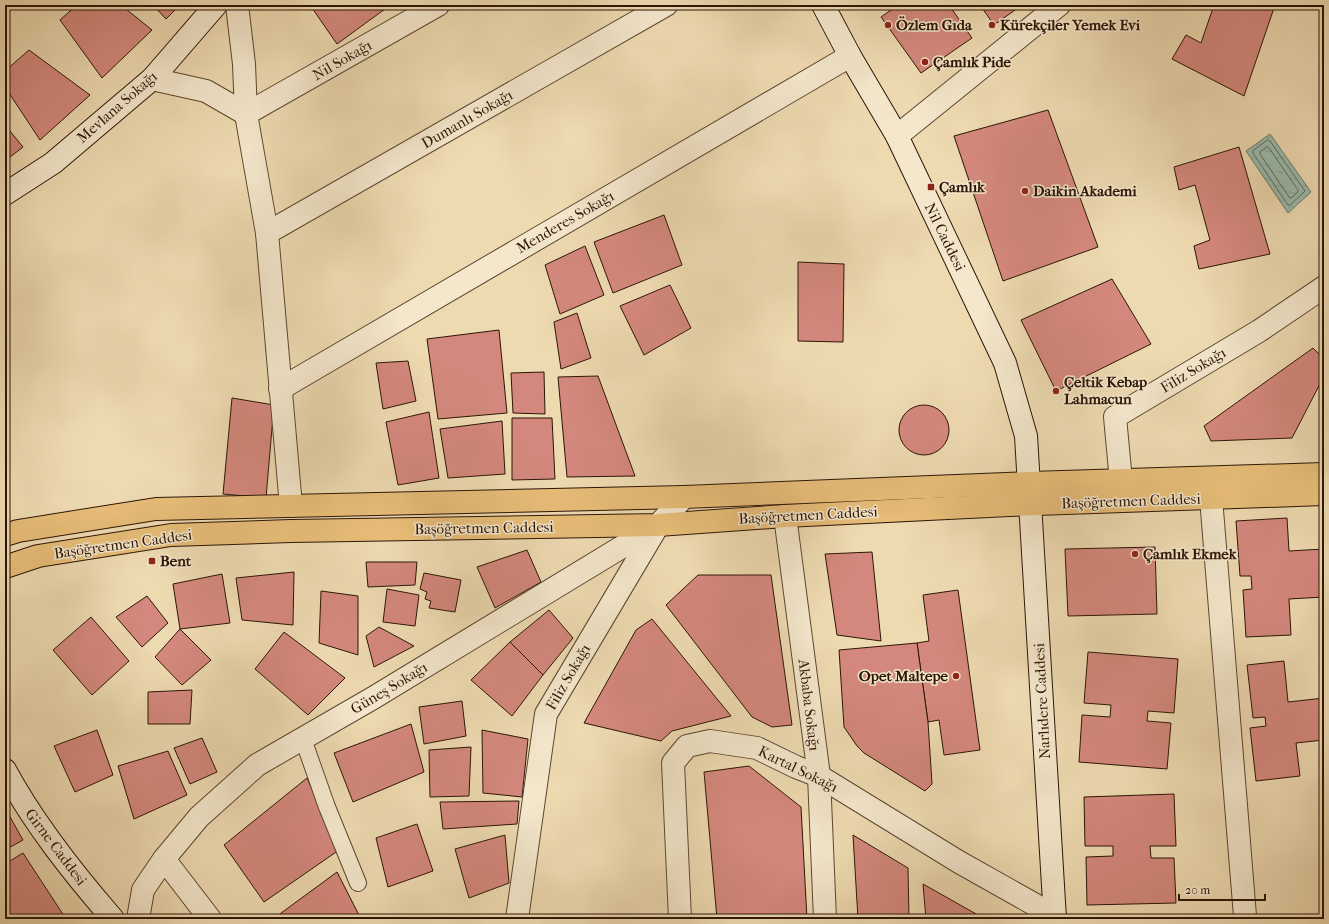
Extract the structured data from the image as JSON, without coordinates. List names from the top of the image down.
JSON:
{
  "streets": {
    "main road": ["Başöğretmen Caddesi"],
    "street": [
      "Nil Sokağı",
      "Mevlana Sokağı",
      "Dumanlı Sokağı",
      "Menderes Sokağı",
      "Nil Caddesi",
      "Filiz Sokağı",
      "Güneş Sokağı",
      "Narlıdere Caddesi",
      "Akbaba Sokağı",
      "Kartal Sokağı",
      "Girne Caddesi"
    ]
  },
  "crossings": [
    ["Menderes Sokağı", "Nil Caddesi"],
    ["Nil Caddesi", "Başöğretmen Caddesi"],
    ["Nil Caddesi", "Narlıdere Caddesi"],
    ["Filiz Sokağı", "Başöğretmen Caddesi"],
    ["Filiz Sokağı", "Güneş Sokağı"],
    ["Başöğretmen Caddesi", "Güneş Sokağı"],
    ["Başöğretmen Caddesi", "Narlıdere Caddesi"],
    ["Başöğretmen Caddesi", "Akbaba Sokağı"],
    ["Narlıdere Caddesi", "Kartal Sokağı"],
    ["Akbaba Sokağı", "Kartal Sokağı"]
  ],
  "places": {
    "other": [
      "Özlem Gıda",
      "Kürekçiler Yemek Evi",
      "Çamlık Pide",
      "Daikin Akademi",
      "Çeltik Kebap Lahmacun",
      "Çamlık Ekmek",
      "Opet Maltepe"
    ],
    "transit": ["Çamlık", "Bent"]
  },
  "scale_bar": "20 m"
}
